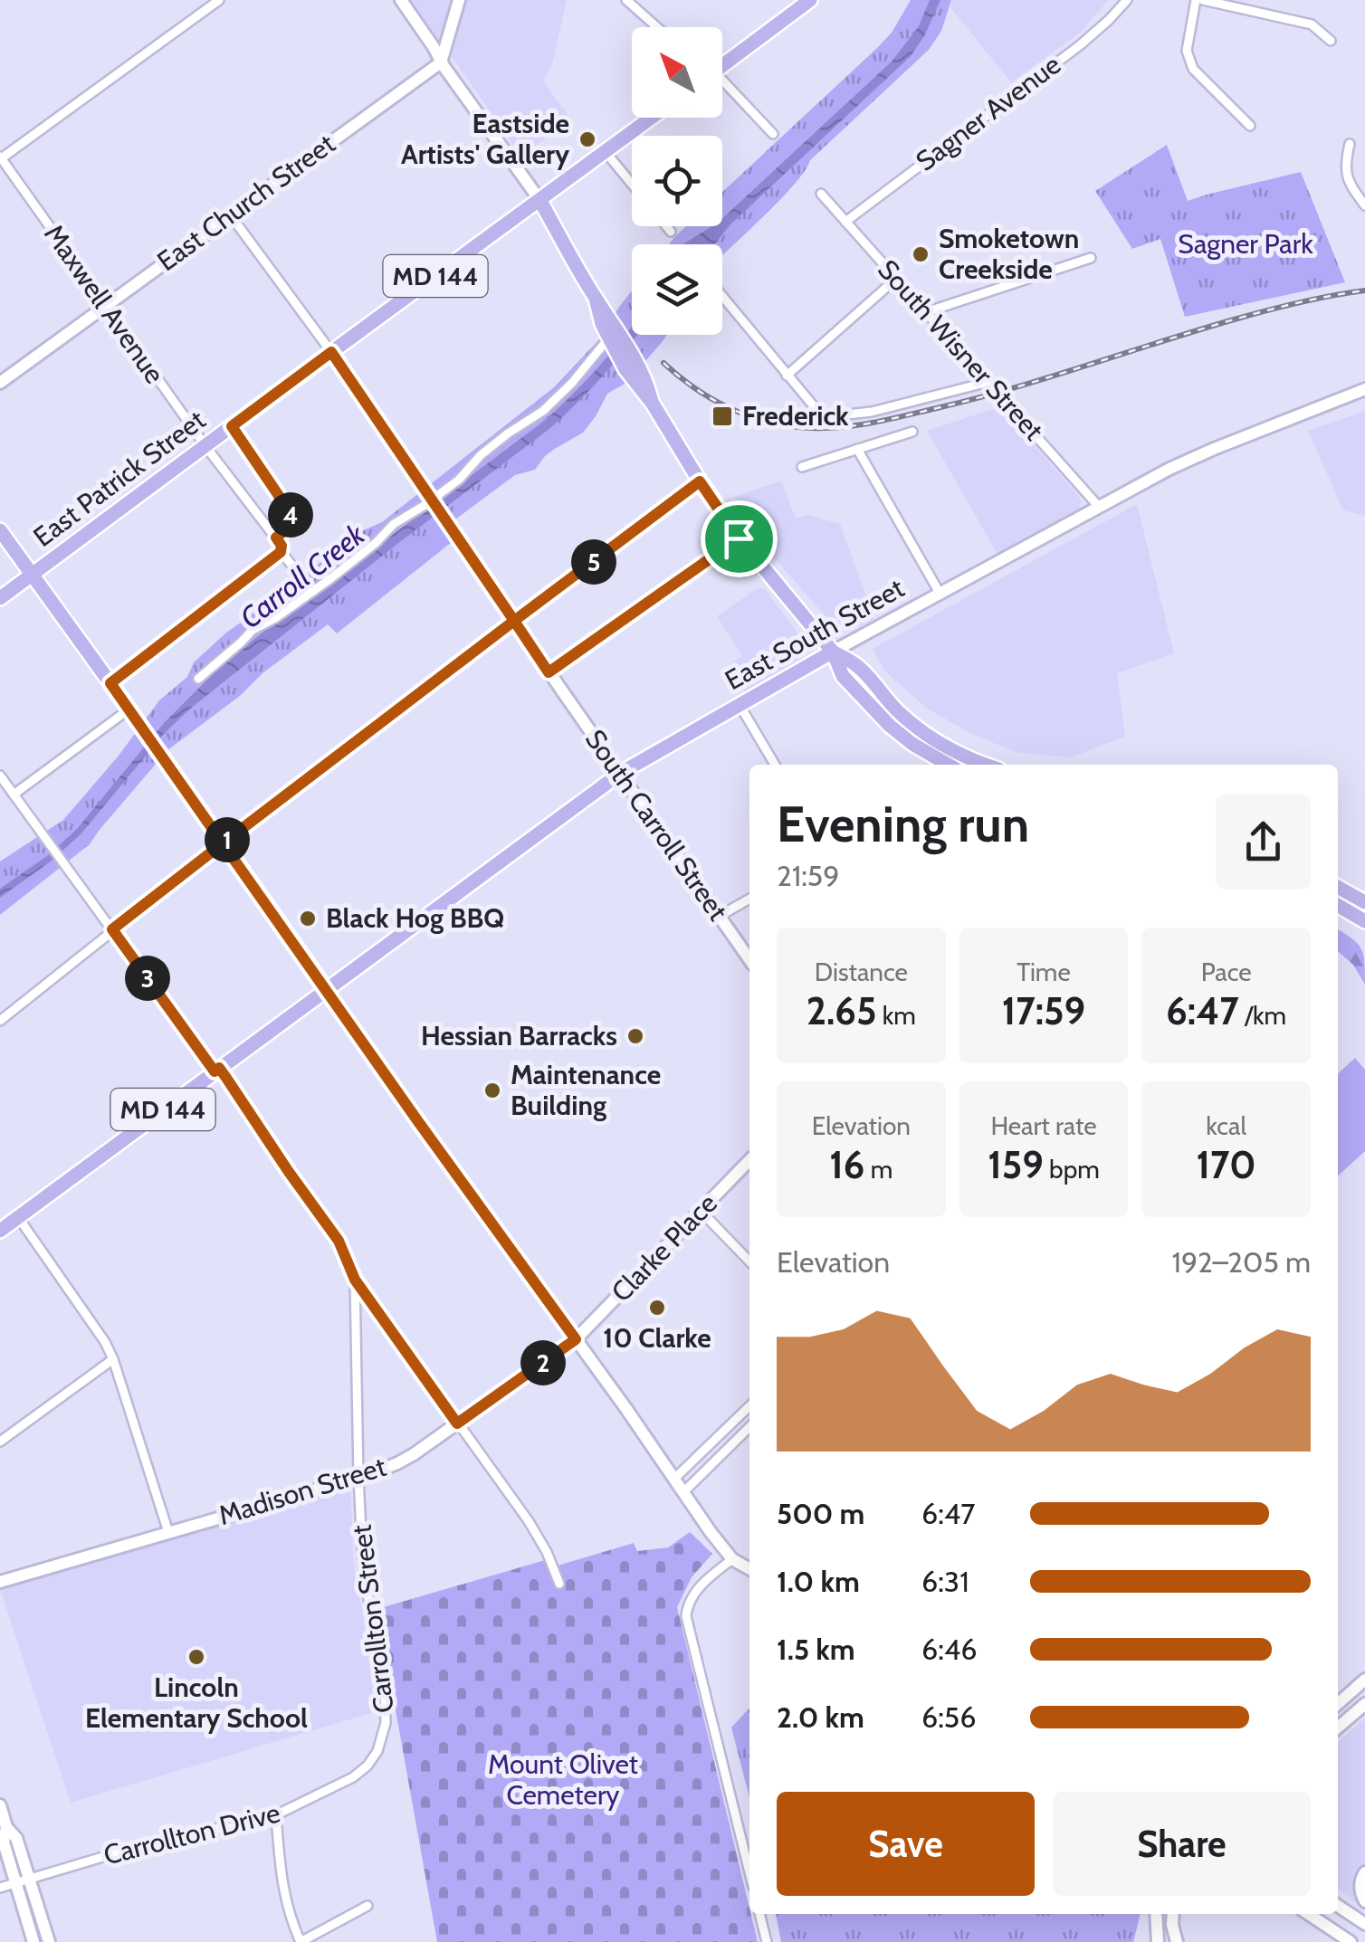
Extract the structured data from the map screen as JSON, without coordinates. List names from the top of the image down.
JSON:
{
  "streets": {
    "main road": ["MD 144", "East Patrick Street", "East South Street"],
    "street": [
      "Sagner Avenue",
      "East Church Street",
      "Maxwell Avenue",
      "South Wisner Street",
      "South Carroll Street",
      "Clarke Place",
      "Madison Street",
      "Carrollton Street",
      "Carrollton Drive"
    ]
  },
  "crossings": [
    ["Sagner Avenue", "South Wisner Street"],
    ["East Church Street", "Maxwell Avenue"],
    ["MD 144", "East Patrick Street"],
    ["MD 144", "East South Street"],
    ["Maxwell Avenue", "East Patrick Street"],
    ["South Wisner Street", "East South Street"],
    ["East Patrick Street", "South Carroll Street"],
    ["East South Street", "South Carroll Street"],
    ["Clarke Place", "Madison Street"],
    ["Madison Street", "Carrollton Street"],
    ["Carrollton Street", "Carrollton Drive"]
  ],
  "water": ["Carroll Creek"],
  "parks": ["Sagner Park", "Mount Olivet Cemetery"],
  "places": {
    "other": [
      "Eastside Artists' Gallery",
      "Smoketown Creekside",
      "Black Hog BBQ",
      "Hessian Barracks",
      "Maintenance Building",
      "10 Clarke",
      "Lincoln Elementary School"
    ],
    "transit": ["Frederick"]
  },
  "north": "top left",
  "page": {
    "pins": [
      "4",
      "5",
      "1",
      "3",
      "2"
    ],
    "heading": ["Evening run", "21:59"],
    "stats": [
      ["Distance", "2.65 km"],
      ["Time", "17:59"],
      ["Pace", "6:47 /km"],
      ["Elevation", "16 m"],
      ["Heart rate", "159 bpm"],
      ["kcal", "170"]
    ],
    "chart": ["Elevation", "192–205 m"],
    "list": [
      {
        "name": "500 m",
        "note": "6:47"
      },
      {
        "name": "1.0 km",
        "note": "6:31"
      },
      {
        "name": "1.5 km",
        "note": "6:46"
      },
      {
        "name": "2.0 km",
        "note": "6:56"
      }
    ],
    "buttons": ["Save", "Share"]
  }
}
